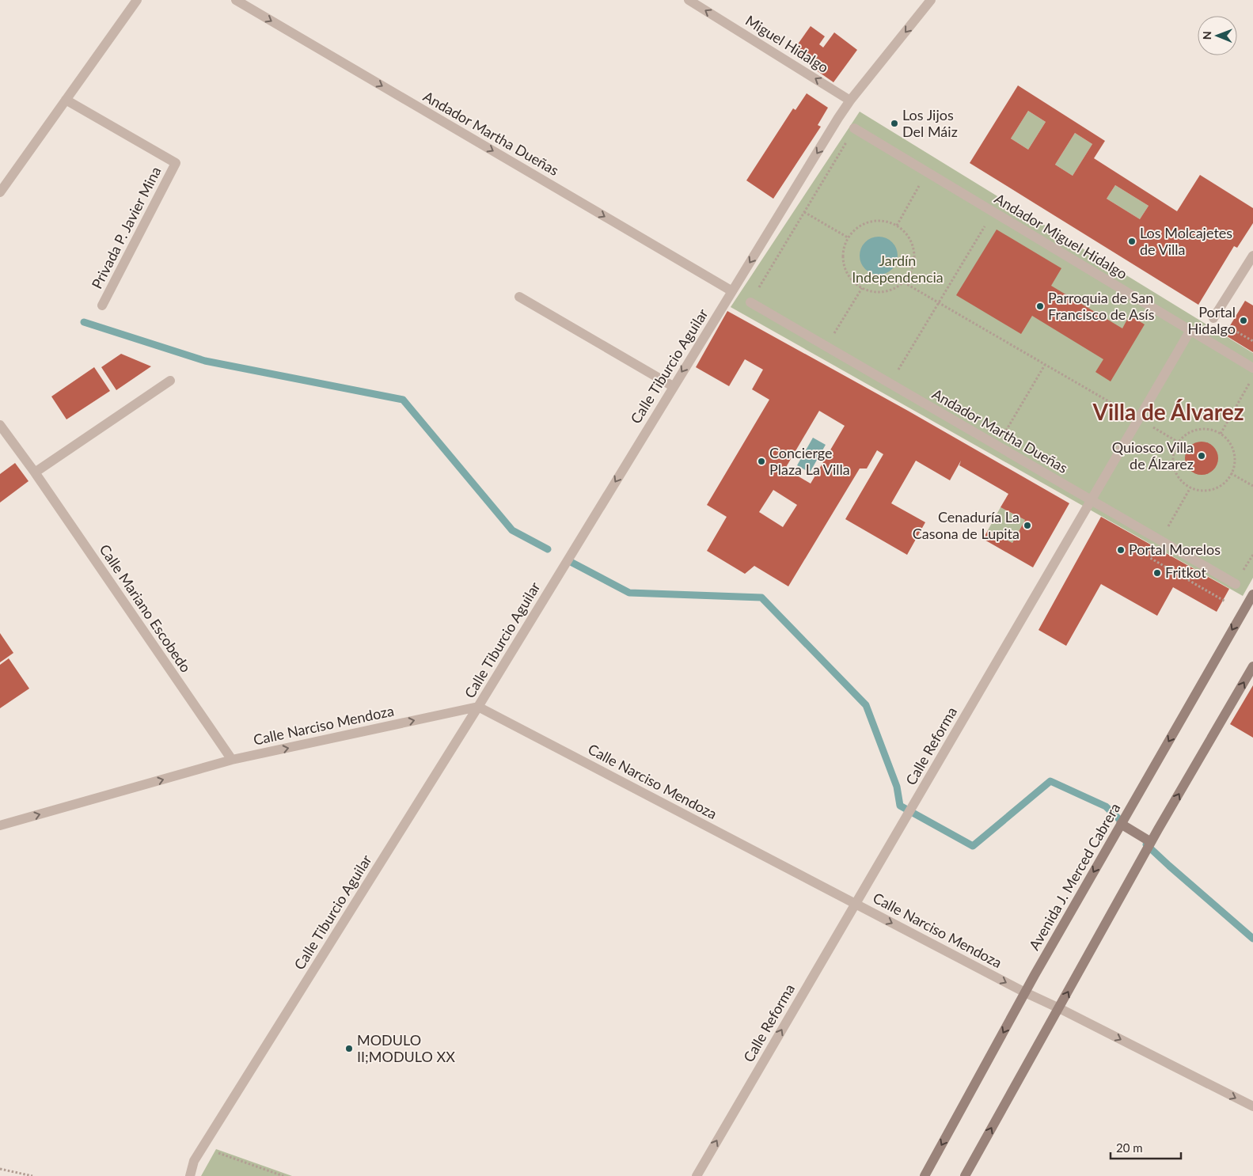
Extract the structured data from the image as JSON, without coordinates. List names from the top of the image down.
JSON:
{
  "streets": {
    "main road": ["Avenida J. Merced Cabrera"],
    "street": [
      "Miguel Hidalgo",
      "Andador Martha Dueñas",
      "Privada P. Javier Mina",
      "Andador Miguel Hidalgo",
      "Calle Tiburcio Aguilar",
      "Calle Mariano Escobedo",
      "Calle Narciso Mendoza",
      "Calle Reforma"
    ]
  },
  "crossings": [
    ["Miguel Hidalgo", "Calle Tiburcio Aguilar"],
    ["Andador Martha Dueñas", "Calle Tiburcio Aguilar"],
    ["Andador Martha Dueñas", "Calle Reforma"],
    ["Andador Miguel Hidalgo", "Calle Reforma"],
    ["Calle Tiburcio Aguilar", "Calle Narciso Mendoza"],
    ["Calle Mariano Escobedo", "Calle Narciso Mendoza"],
    ["Calle Narciso Mendoza", "Calle Reforma"],
    ["Calle Narciso Mendoza", "Avenida J. Merced Cabrera"]
  ],
  "one_way": [
    "Miguel Hidalgo",
    "Andador Martha Dueñas",
    "Calle Tiburcio Aguilar",
    "Calle Narciso Mendoza"
  ],
  "districts": ["Villa de Álvarez"],
  "parks": ["Jardín Independencia"],
  "places": [
    "Los Jijos Del Máiz",
    "Los Molcajetes de Villa",
    "Parroquia de San Francisco de Asís",
    "Portal Hidalgo",
    "Quiosco Villa de Álzarez",
    "Concierge Plaza La Villa",
    "Cenaduría La Casona de Lupita",
    "Portal Morelos",
    "Fritkot",
    "MODULO II;MODULO XX"
  ],
  "scale_bar": "20 m",
  "north": "left"
}
